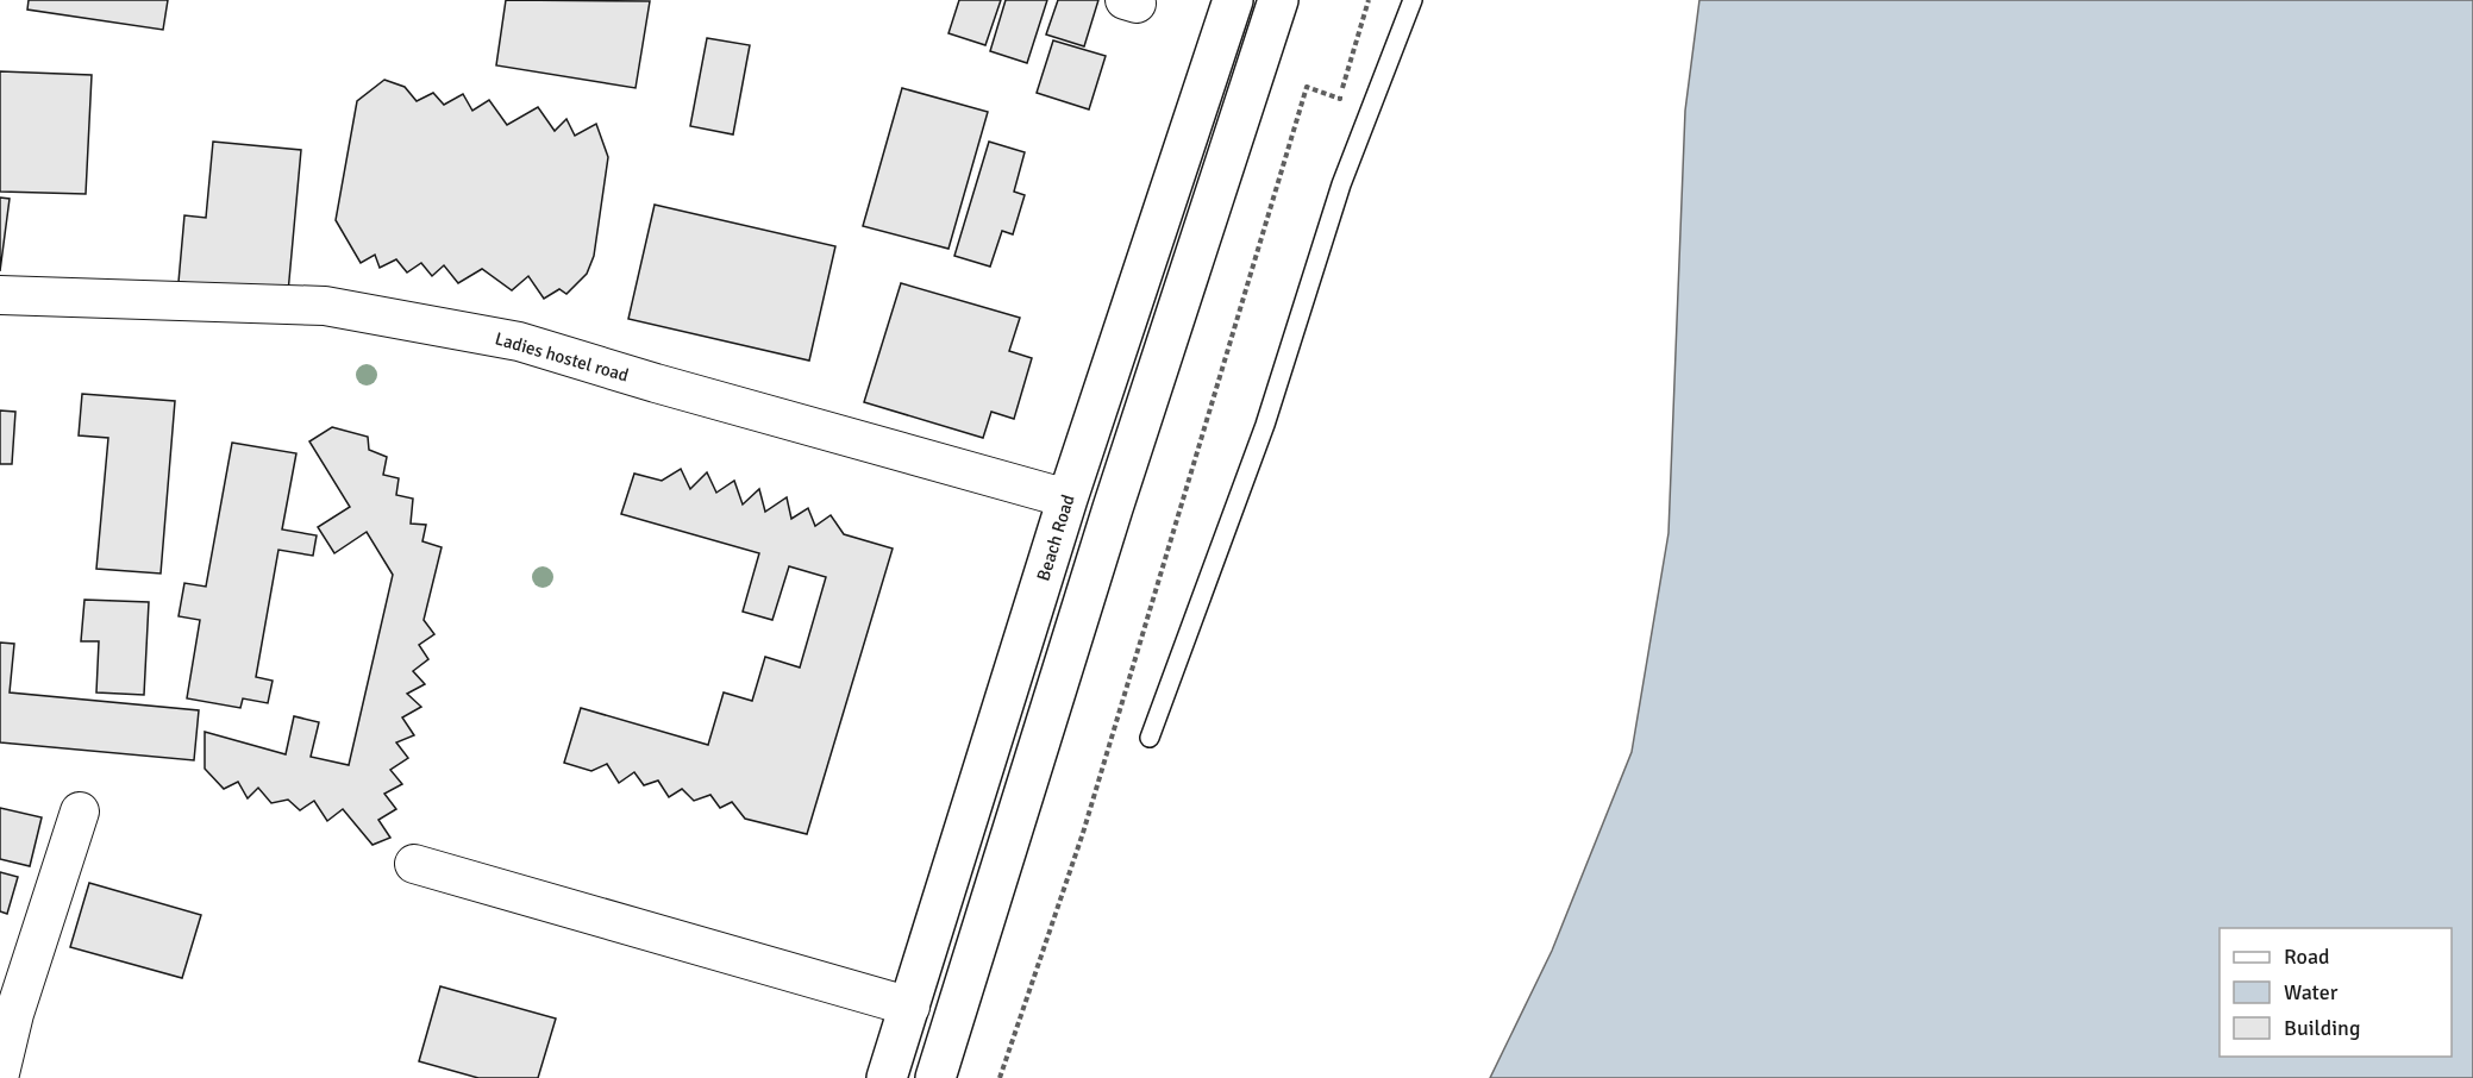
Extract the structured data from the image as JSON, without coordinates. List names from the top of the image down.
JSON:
{
  "streets": {
    "main road": ["Beach Road"],
    "street": ["Ladies hostel road"]
  },
  "crossings": [
    ["Ladies hostel road", "Beach Road"]
  ],
  "legend": ["Road", "Water", "Building"]
}
